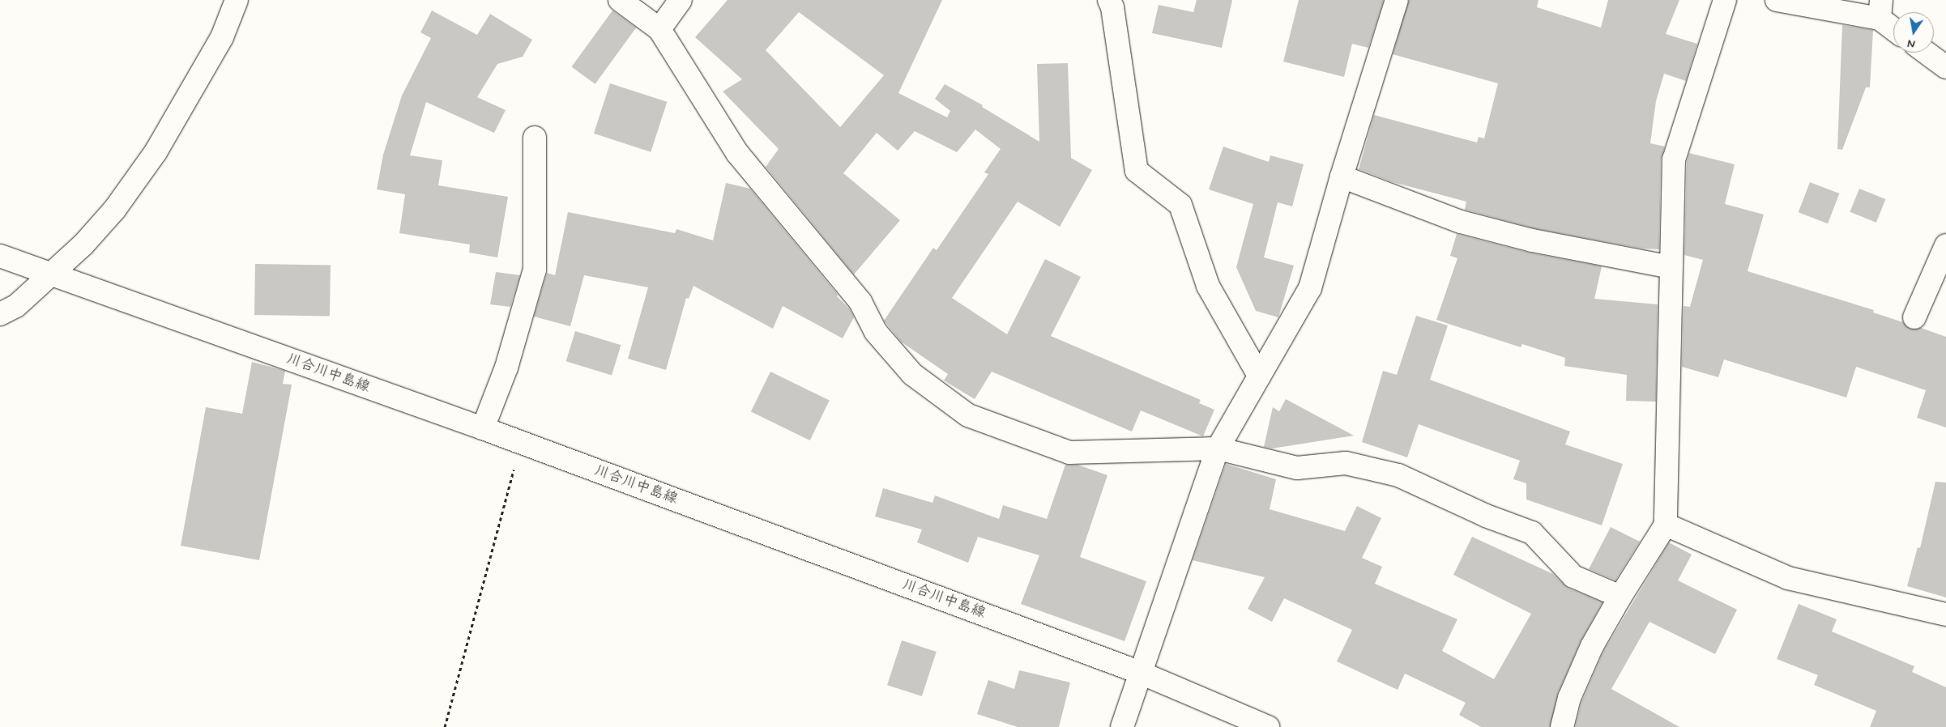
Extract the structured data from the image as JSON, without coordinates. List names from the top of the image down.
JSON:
{
  "streets": {
    "street": ["川合川中島線"]
  },
  "north": "bottom"
}
